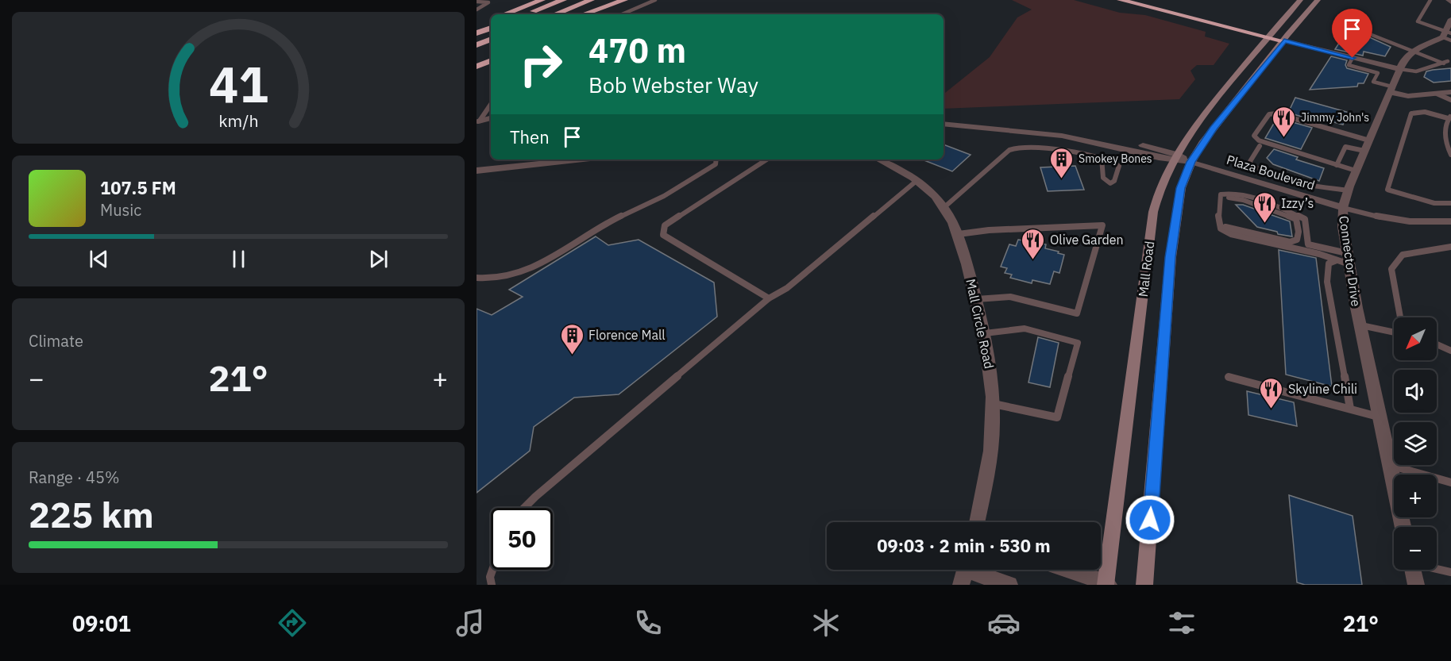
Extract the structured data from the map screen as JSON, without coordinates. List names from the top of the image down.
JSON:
{
  "streets": {
    "main road": ["Mall Road"],
    "street": ["Plaza Boulevard", "Connector Drive", "Mall Circle Road"]
  },
  "crossings": [
    ["Plaza Boulevard", "Connector Drive"],
    ["Plaza Boulevard", "Mall Road"]
  ],
  "places": {
    "restaurant": [
      "Jimmy John's",
      "Izzy’s",
      "Olive Garden",
      "Skyline Chili"
    ],
    "building": ["Smokey Bones", "Florence Mall"]
  },
  "north": "bottom left",
  "page": {
    "turn": ["470 m", "Bob Webster Way"],
    "then": "Then",
    "song": ["107.5 FM", "Music"],
    "tile": [
      "Climate",
      ["Range · 45%", "225 km"]
    ],
    "map_buttons": ["+", "−"],
    "heat": ["−", "21°", "+"],
    "limit": "50",
    "trip": "09:03 · 2 min · 530 m",
    "tabs": ["09:01", "21°"],
    "gauge": ["41", "km/h"]
  }
}
